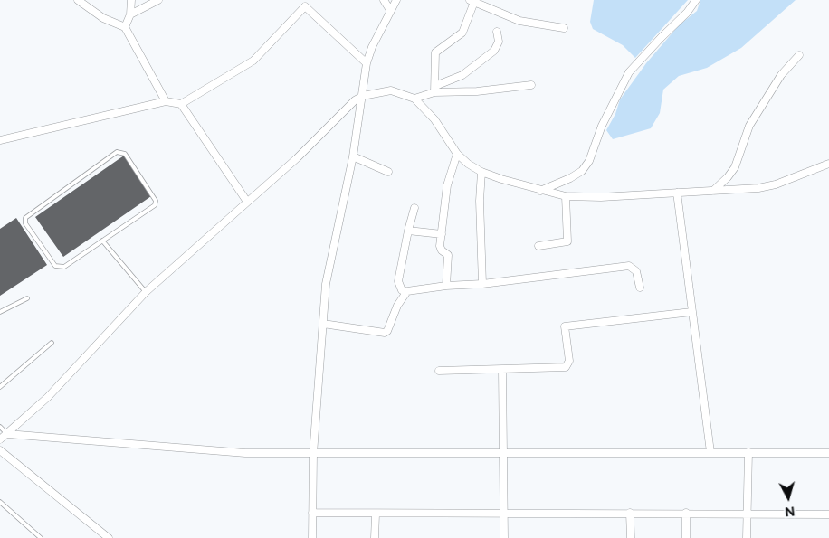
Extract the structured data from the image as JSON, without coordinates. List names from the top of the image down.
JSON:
{
  "north": "bottom"
}
